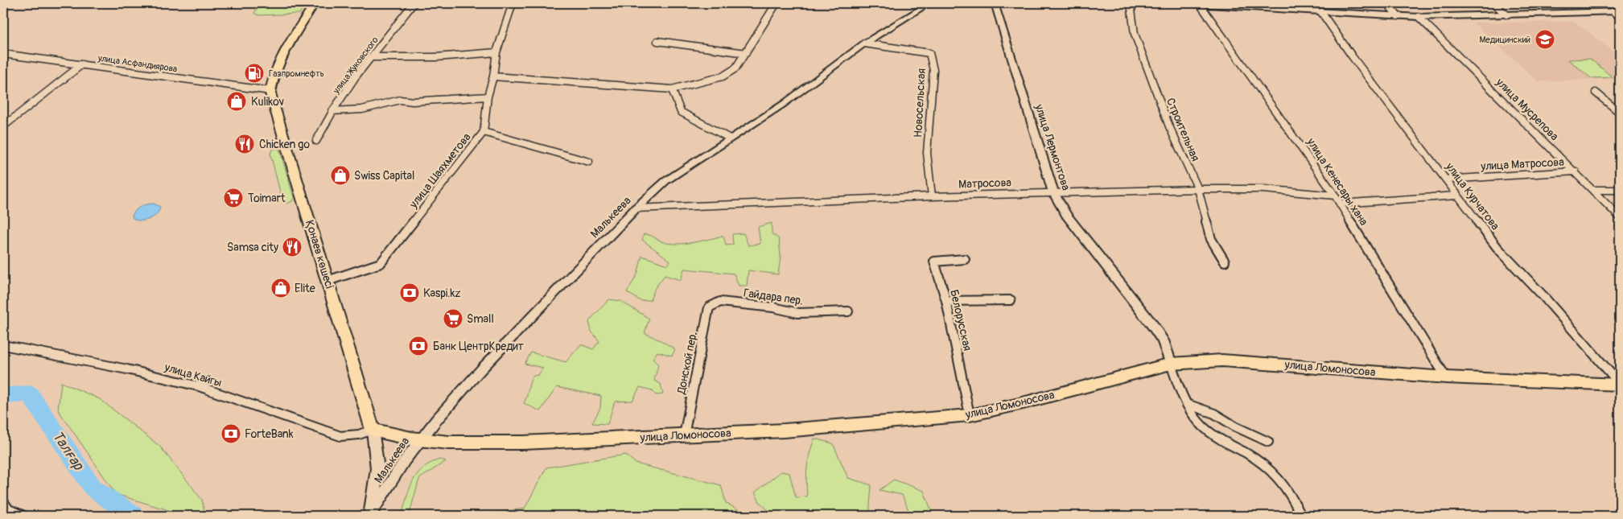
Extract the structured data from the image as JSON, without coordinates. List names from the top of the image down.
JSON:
{
  "streets": {
    "main road": ["улица Лермонтова", "Қонаев көшесі", "улица Ломоносова"],
    "street": [
      "улица Асфандиярова",
      "улица Жуковского",
      "Новосельская",
      "улица Мусрепова",
      "Строительная",
      "улица Матросова",
      "улица Шаяхметова",
      "улица Кенесары хана",
      "Матросова",
      "улица Курчатова",
      "Малькеева",
      "Гайдара пер.",
      "Белорусская",
      "Донской пер.",
      "улица Кайгы"
    ]
  },
  "crossings": [
    ["улица Асфандиярова", "Қонаев көшесі"],
    ["Новосельская", "Матросова"],
    ["Новосельская", "Малькеева"],
    ["улица Мусрепова", "улица Матросова"],
    ["Строительная", "Матросова"],
    ["улица Лермонтова", "Матросова"],
    ["улица Лермонтова", "улица Ломоносова"],
    ["улица Матросова", "улица Курчатова"],
    ["улица Шаяхметова", "Қонаев көшесі"],
    ["улица Кенесары хана", "Матросова"],
    ["улица Кенесары хана", "улица Ломоносова"],
    ["Матросова", "Малькеева"],
    ["улица Курчатова", "улица Ломоносова"],
    ["Малькеева", "Қонаев көшесі"],
    ["Малькеева", "улица Ломоносова"],
    ["Қонаев көшесі", "улица Ломоносова"],
    ["Қонаев көшесі", "улица Кайгы"],
    ["Гайдара пер.", "Донской пер."],
    ["Белорусская", "улица Ломоносова"],
    ["Донской пер.", "улица Ломоносова"],
    ["улица Ломоносова", "улица Кайгы"]
  ],
  "water": ["Талғар"],
  "places": {
    "school or university": ["Медицинский"],
    "fuel station": ["Газпромнефть"],
    "shop": ["Kulikov", "Swiss Capital", "Elite"],
    "restaurant": ["Chicken go", "Samsa city"],
    "supermarket": ["Toimart", "Small"],
    "bank": ["Kaspi.kz", "Банк ЦентрКредит", "ForteBank"]
  }
}
